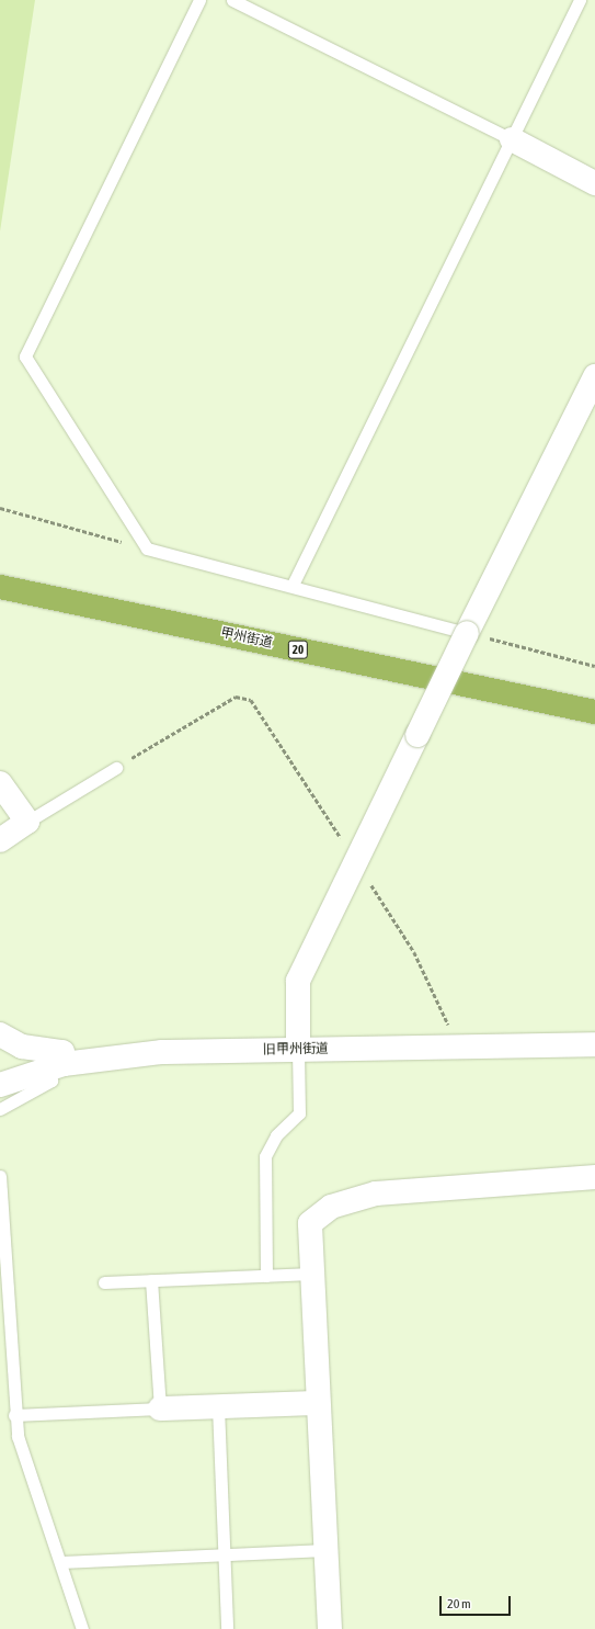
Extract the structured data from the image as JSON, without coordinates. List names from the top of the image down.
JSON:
{
  "streets": {
    "highway": ["甲州街道", "20"],
    "street": ["旧甲州街道"]
  },
  "scale_bar": "20 m"
}
